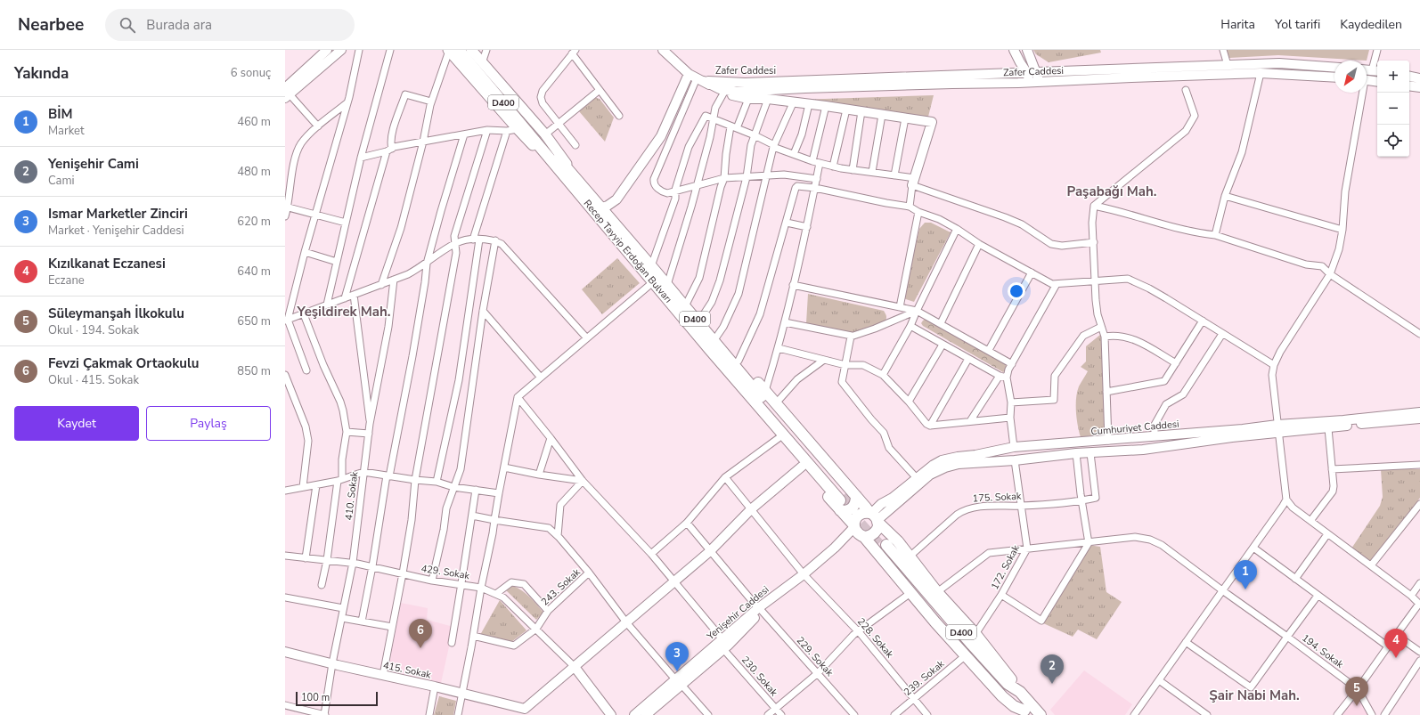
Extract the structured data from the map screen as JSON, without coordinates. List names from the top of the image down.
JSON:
{
  "streets": {
    "highway": ["D400", "Recep Tayyip Erdoğan Bulvarı"],
    "main road": [
      "Zafer Caddesi",
      "Cumhuriyet Caddesi",
      "Yenişehir Caddesi",
      "415. Sokak"
    ],
    "street": [
      "410. Sokak",
      "175. Sokak",
      "172. Sokak",
      "429. Sokak",
      "243. Sokak",
      "228. Sokak",
      "194. Sokak",
      "229. Sokak",
      "230. Sokak",
      "239. Sokak"
    ]
  },
  "crossings": [
    ["Cumhuriyet Caddesi", "172. Sokak"],
    ["Cumhuriyet Caddesi", "Yenişehir Caddesi"],
    ["410. Sokak", "429. Sokak"],
    ["410. Sokak", "415. Sokak"],
    ["175. Sokak", "172. Sokak"],
    ["172. Sokak", "194. Sokak"],
    ["429. Sokak", "243. Sokak"],
    ["Yenişehir Caddesi", "228. Sokak"],
    ["Yenişehir Caddesi", "229. Sokak"],
    ["Yenişehir Caddesi", "230. Sokak"],
    ["228. Sokak", "239. Sokak"]
  ],
  "districts": ["Paşabağı Mah.", "Yeşildirek Mah.", "Şair Nabi Mah."],
  "scale_bar": "100 m",
  "north": "bottom left",
  "page": {
    "header": "Nearbee",
    "search": "Burada ara",
    "nav": ["Harita", "Yol tarifi", "Kaydedilen"],
    "heading": ["Yakında", "6 sonuç"],
    "map_buttons": ["+", "−"],
    "list": [
      {
        "mark": "1",
        "name": "BİM",
        "note": "Market",
        "value": "460 m"
      },
      {
        "mark": "2",
        "name": "Yenişehir Cami",
        "note": "Cami",
        "value": "480 m"
      },
      {
        "mark": "3",
        "name": "Ismar Marketler Zinciri",
        "note": "Market · Yenişehir Caddesi",
        "value": "620 m"
      },
      {
        "mark": "4",
        "name": "Kızılkanat Eczanesi",
        "note": "Eczane",
        "value": "640 m"
      },
      {
        "mark": "5",
        "name": "Süleymanşah İlkokulu",
        "note": "Okul · 194. Sokak",
        "value": "650 m"
      },
      {
        "mark": "6",
        "name": "Fevzi Çakmak Ortaokulu",
        "note": "Okul · 415. Sokak",
        "value": "850 m"
      }
    ],
    "buttons": ["Kaydet", "Paylaş"],
    "pins": [
      "1",
      "6",
      "4",
      "3",
      "2",
      "5"
    ],
    "scale": "100 m"
  }
}
